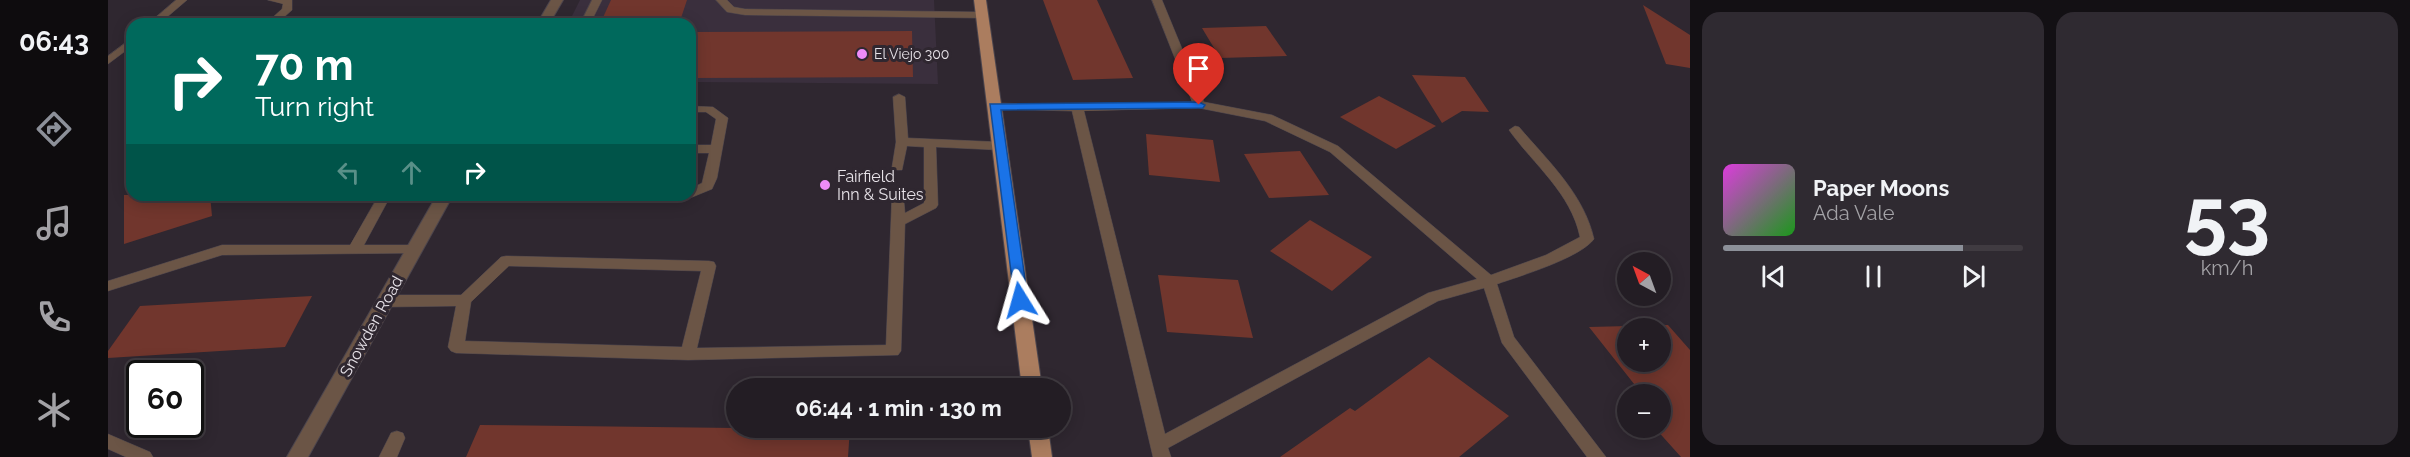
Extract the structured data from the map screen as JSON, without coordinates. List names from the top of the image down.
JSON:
{
  "streets": {
    "street": ["Snowden Road"]
  },
  "places": ["El Viejo 300", "Fairfield Inn & Suites"],
  "north": "top left",
  "page": {
    "tabs": "06:43",
    "tile": ["53", "km/h"],
    "turn": ["70 m", "Turn right"],
    "song": ["Paper Moons", "Ada Vale"],
    "map_buttons": ["+", "−"],
    "limit": "60",
    "trip": "06:44 · 1 min · 130 m"
  }
}
